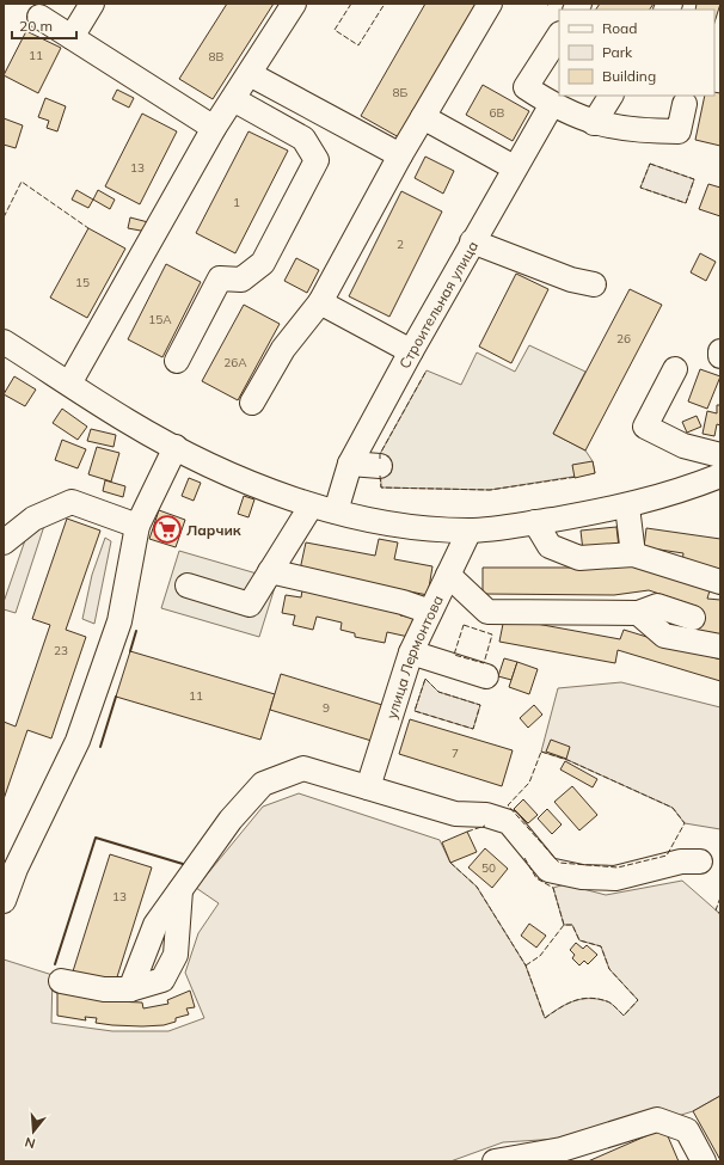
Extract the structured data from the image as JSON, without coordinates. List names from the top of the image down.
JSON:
{
  "streets": {
    "street": ["Строительная улица", "улица Лермонтова"]
  },
  "places": {
    "supermarket": ["Ларчик"]
  },
  "house_numbers": [
    "11",
    "8В",
    "8Б",
    "6В",
    "13",
    "1",
    "2",
    "15",
    "15А",
    "26",
    "26А",
    "23",
    "11",
    "9",
    "7",
    "50",
    "13"
  ],
  "legend": ["Road", "Park", "Building"],
  "scale_bar": "20 m",
  "north": "bottom"
}
